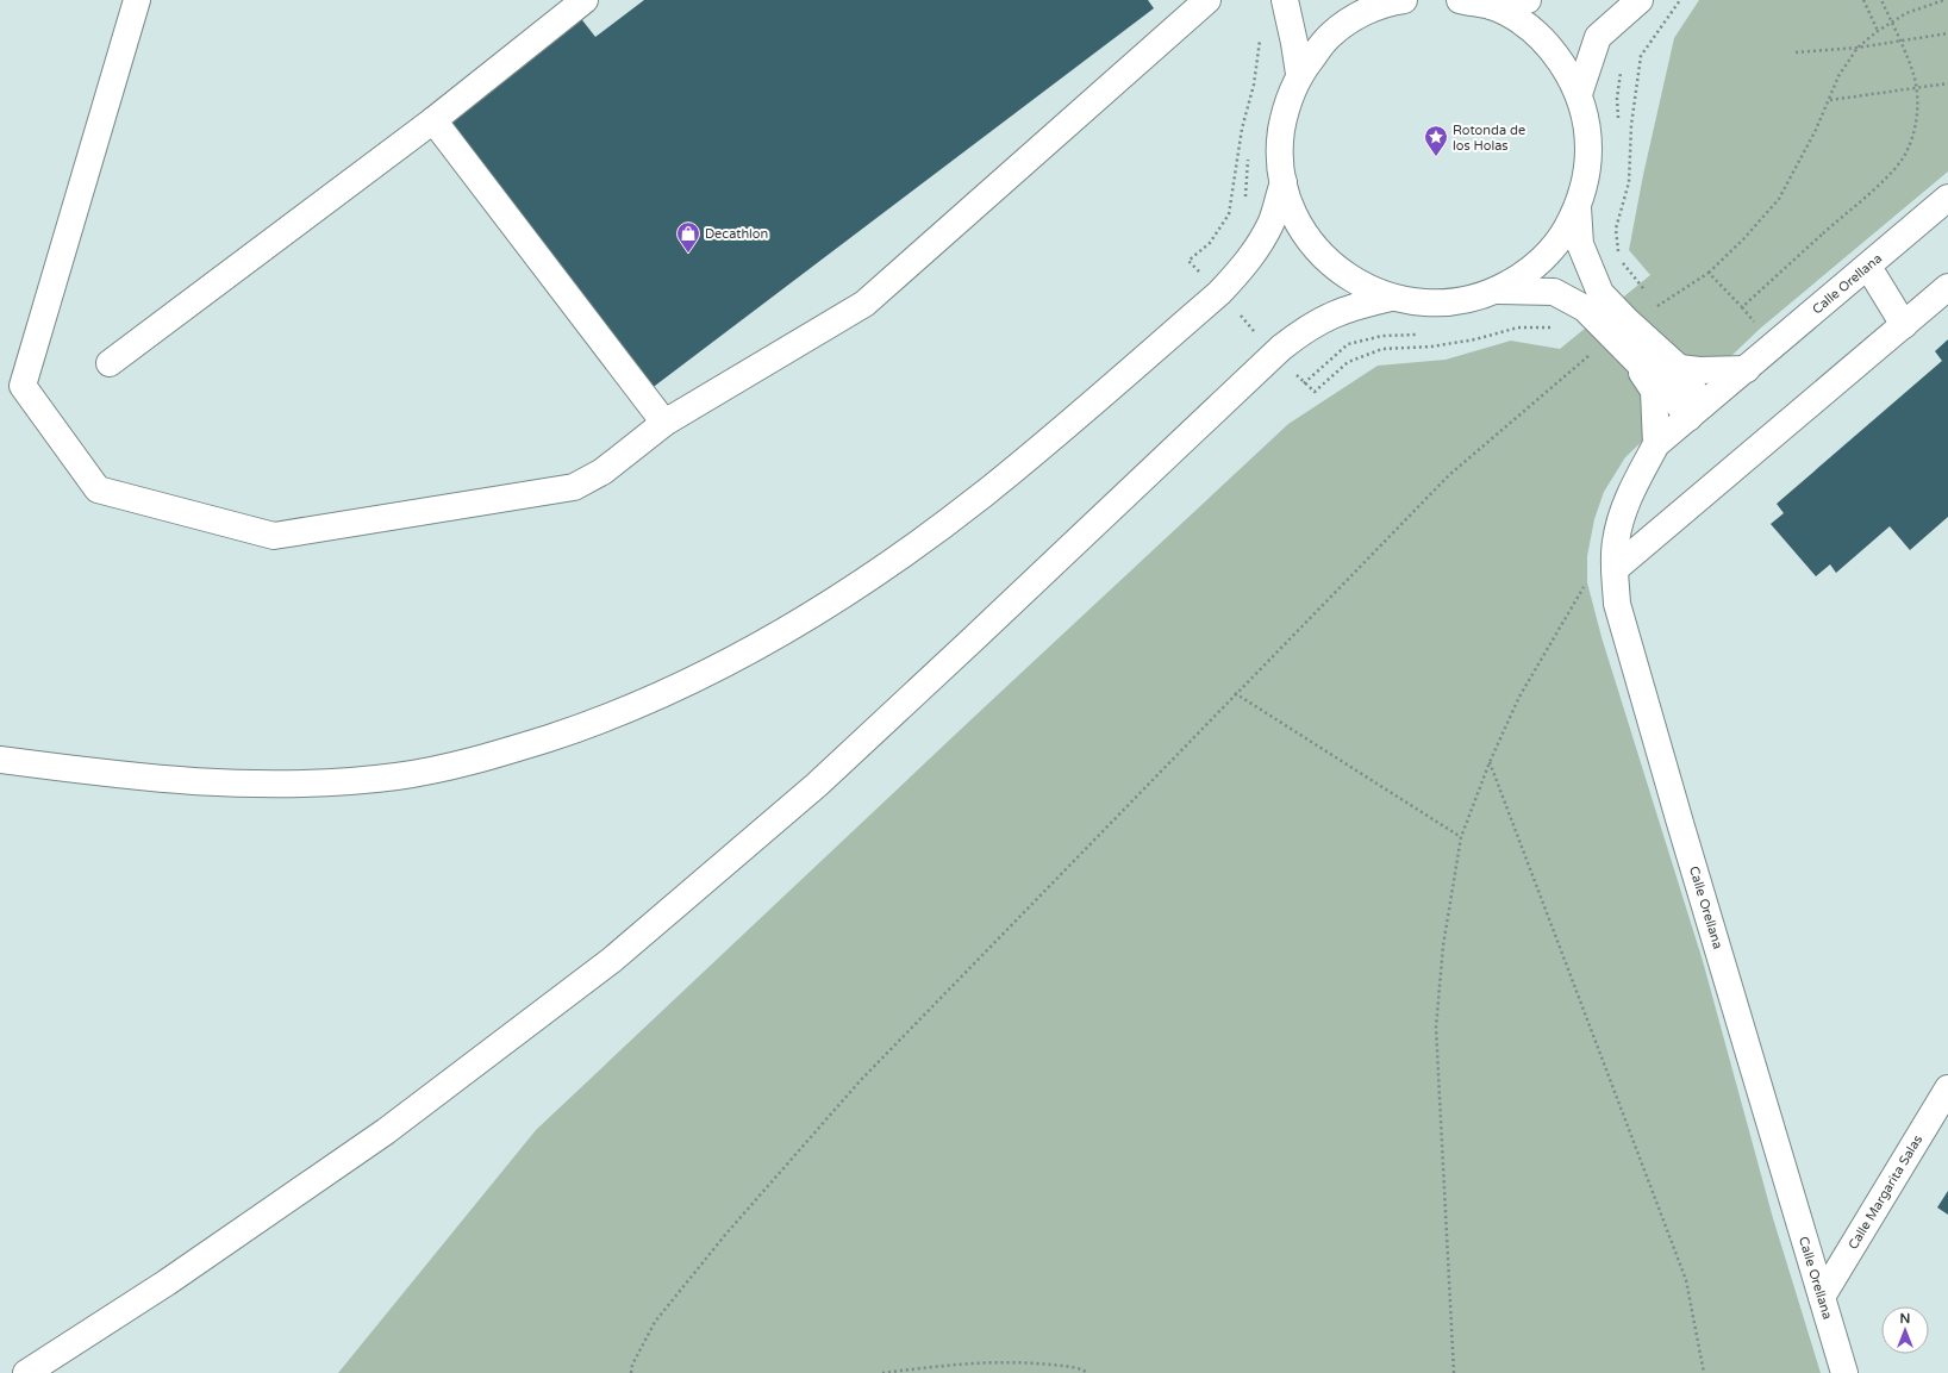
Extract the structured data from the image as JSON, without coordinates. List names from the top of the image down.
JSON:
{
  "streets": {
    "main road": ["Calle Orellana", "Calle Margarita Salas"]
  },
  "crossings": [
    ["Calle Orellana", "Calle Margarita Salas"]
  ],
  "places": {
    "place": ["Rotonda de los Holas"],
    "shop": ["Decathlon"]
  },
  "north": "top"
}
